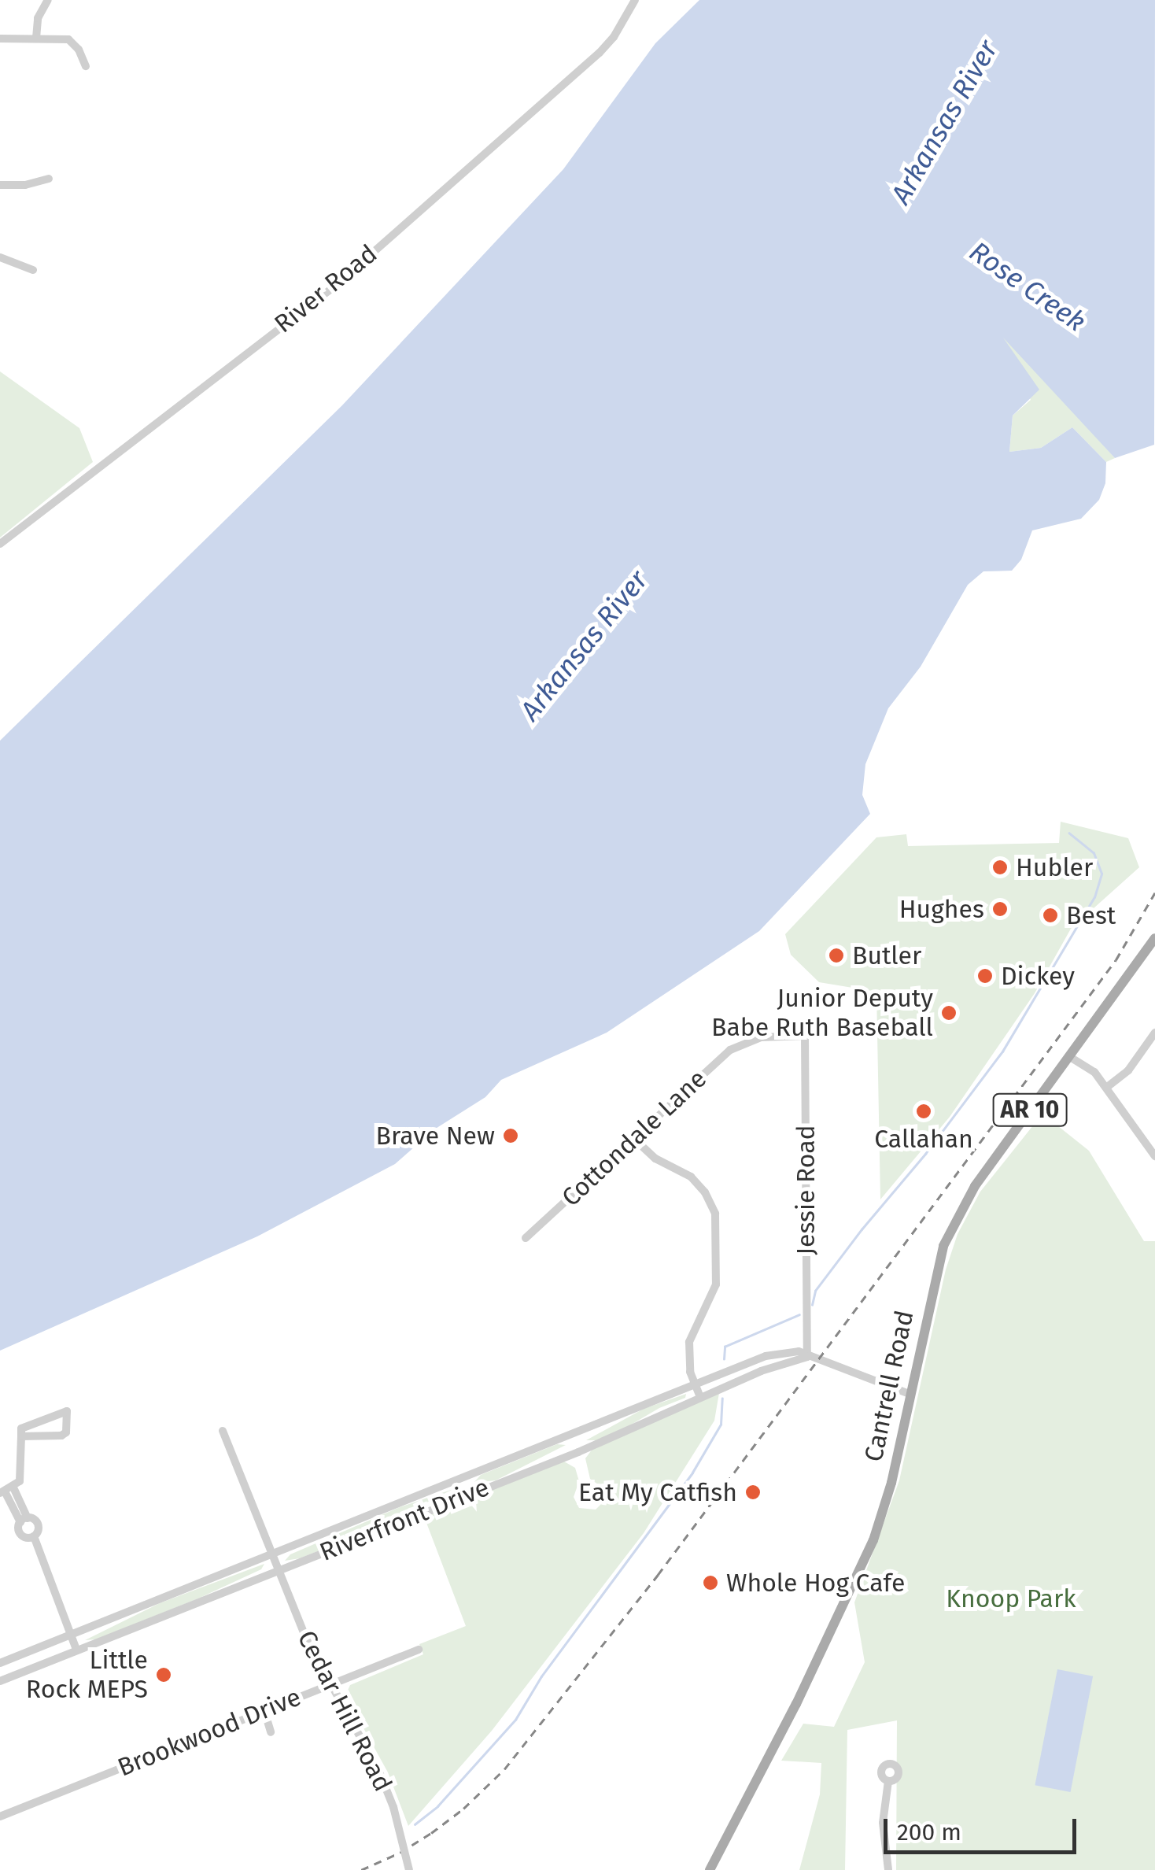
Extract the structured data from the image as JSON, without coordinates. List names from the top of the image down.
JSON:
{
  "streets": {
    "main road": ["AR 10", "Cantrell Road"],
    "street": [
      "River Road",
      "Cottondale Lane",
      "Jessie Road",
      "Riverfront Drive",
      "Cedar Hill Road",
      "Brookwood Drive"
    ]
  },
  "crossings": [
    ["Cottondale Lane", "Jessie Road"],
    ["Jessie Road", "Riverfront Drive"],
    ["Cantrell Road", "Riverfront Drive"],
    ["Riverfront Drive", "Cedar Hill Road"],
    ["Cedar Hill Road", "Brookwood Drive"]
  ],
  "water": ["Arkansas River", "Rose Creek"],
  "parks": ["Knoop Park"],
  "places": [
    "Hubler",
    "Hughes",
    "Best",
    "Butler",
    "Dickey",
    "Junior Deputy Babe Ruth Baseball",
    "Callahan",
    "Brave New",
    "Eat My Catfish",
    "Whole Hog Cafe",
    "Little Rock MEPS"
  ],
  "scale_bar": "200 m"
}
